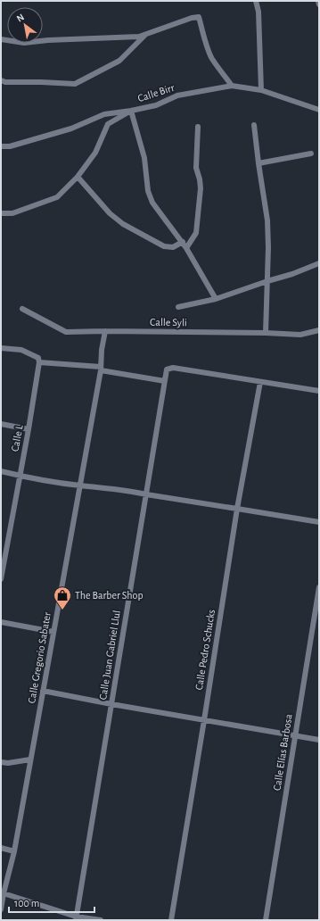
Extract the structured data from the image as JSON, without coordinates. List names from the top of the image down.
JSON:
{
  "streets": {
    "street": [
      "Calle Birr",
      "Calle Syli",
      "Calle L",
      "Calle Pedro Schucks",
      "Calle Juan Gabriel Llul",
      "Calle Gregorio Sabater",
      "Calle Elías Barbosa"
    ]
  },
  "crossings": [
    ["Calle Syli", "Calle Gregorio Sabater"],
    ["Calle Pedro Schucks", "Calle Juan Gabriel Llul"]
  ],
  "places": {
    "shop": ["The Barber Shop"]
  },
  "scale_bar": "100 m",
  "north": "top left"
}
